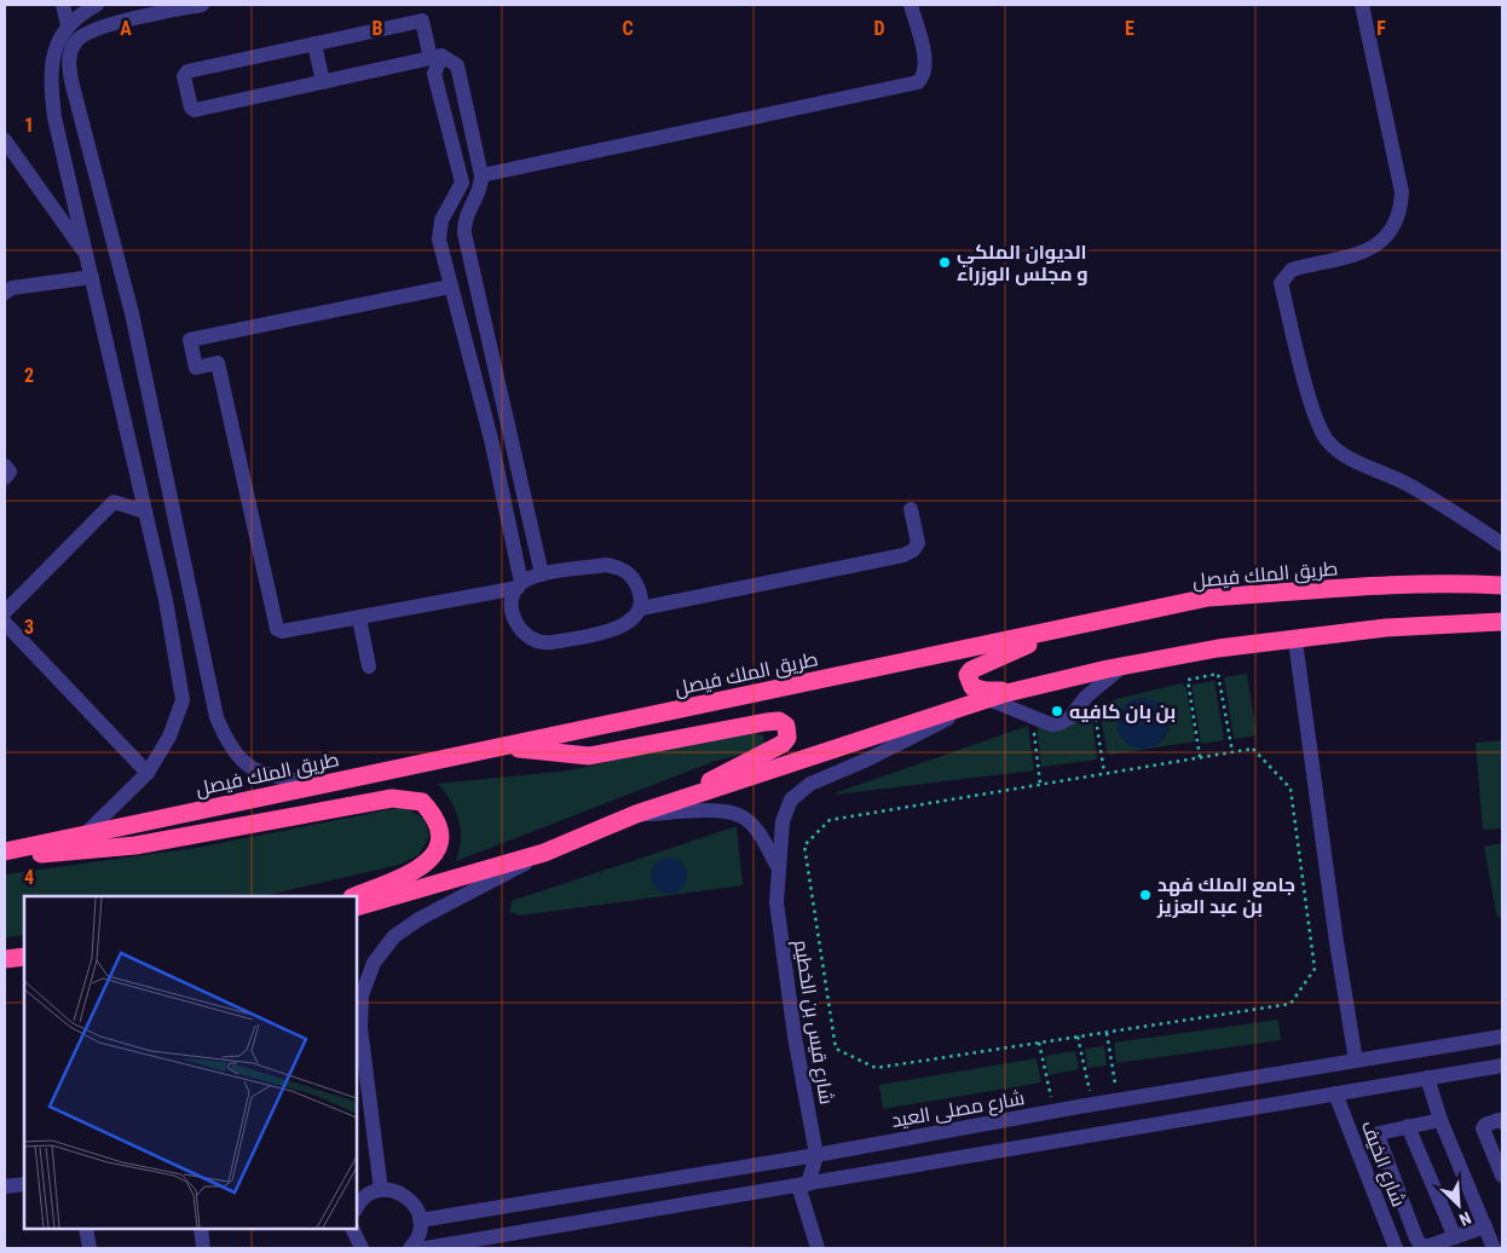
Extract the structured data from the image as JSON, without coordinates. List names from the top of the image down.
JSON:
{
  "streets": {
    "highway": ["طريق الملك فيصل"],
    "street": ["شارع قيس بن الخطيم", "شارع مصلى العيد", "شارع الخيف"]
  },
  "crossings": [
    ["شارع قيس بن الخطيم", "شارع مصلى العيد"]
  ],
  "places": ["الديوان الملكي و مجلس الوزراء", "بن بان كافيه", "جامع الملك فهد بن عبد العزيز"],
  "north": "bottom right",
  "grid": {
    "columns": [
      "A",
      "B",
      "C",
      "D",
      "E",
      "F"
    ],
    "rows": [
      "1",
      "2",
      "3",
      "4"
    ]
  }
}
